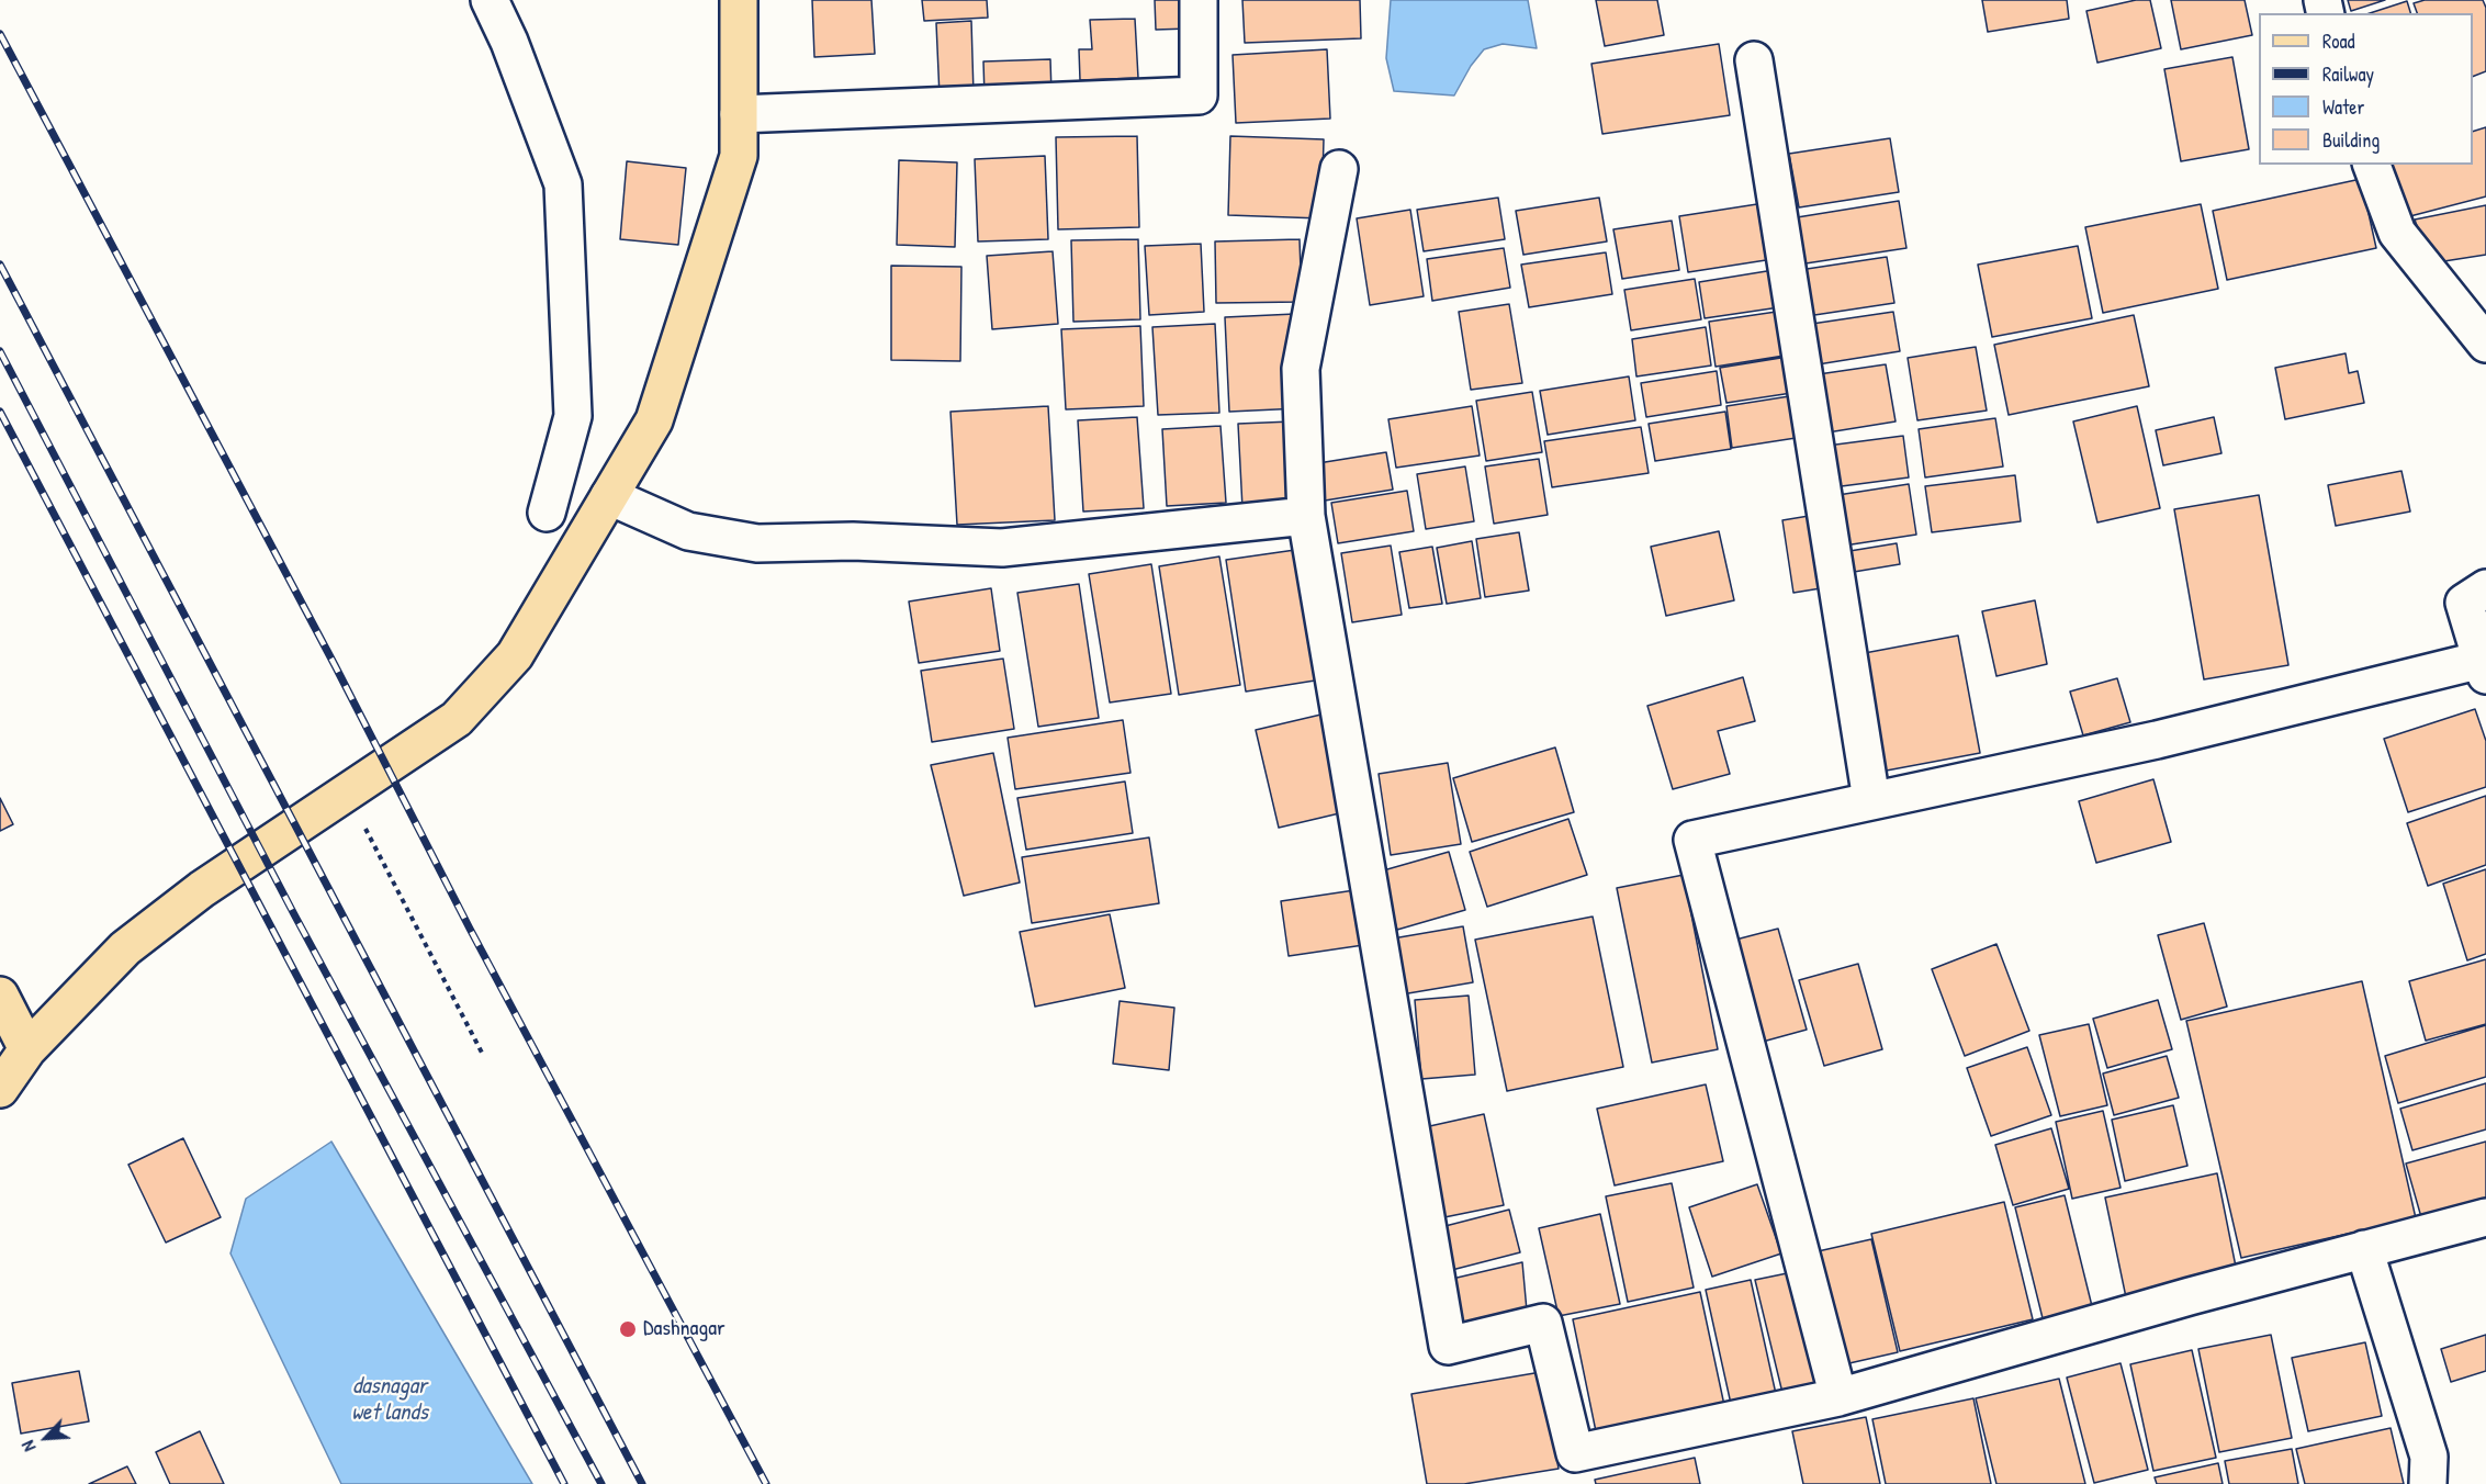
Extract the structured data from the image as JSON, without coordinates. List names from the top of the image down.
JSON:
{
  "water": ["dasnagar wet lands"],
  "places": ["Dashnagar"],
  "legend": [
    "Road",
    "Railway",
    "Water",
    "Building"
  ],
  "north": "bottom left"
}
